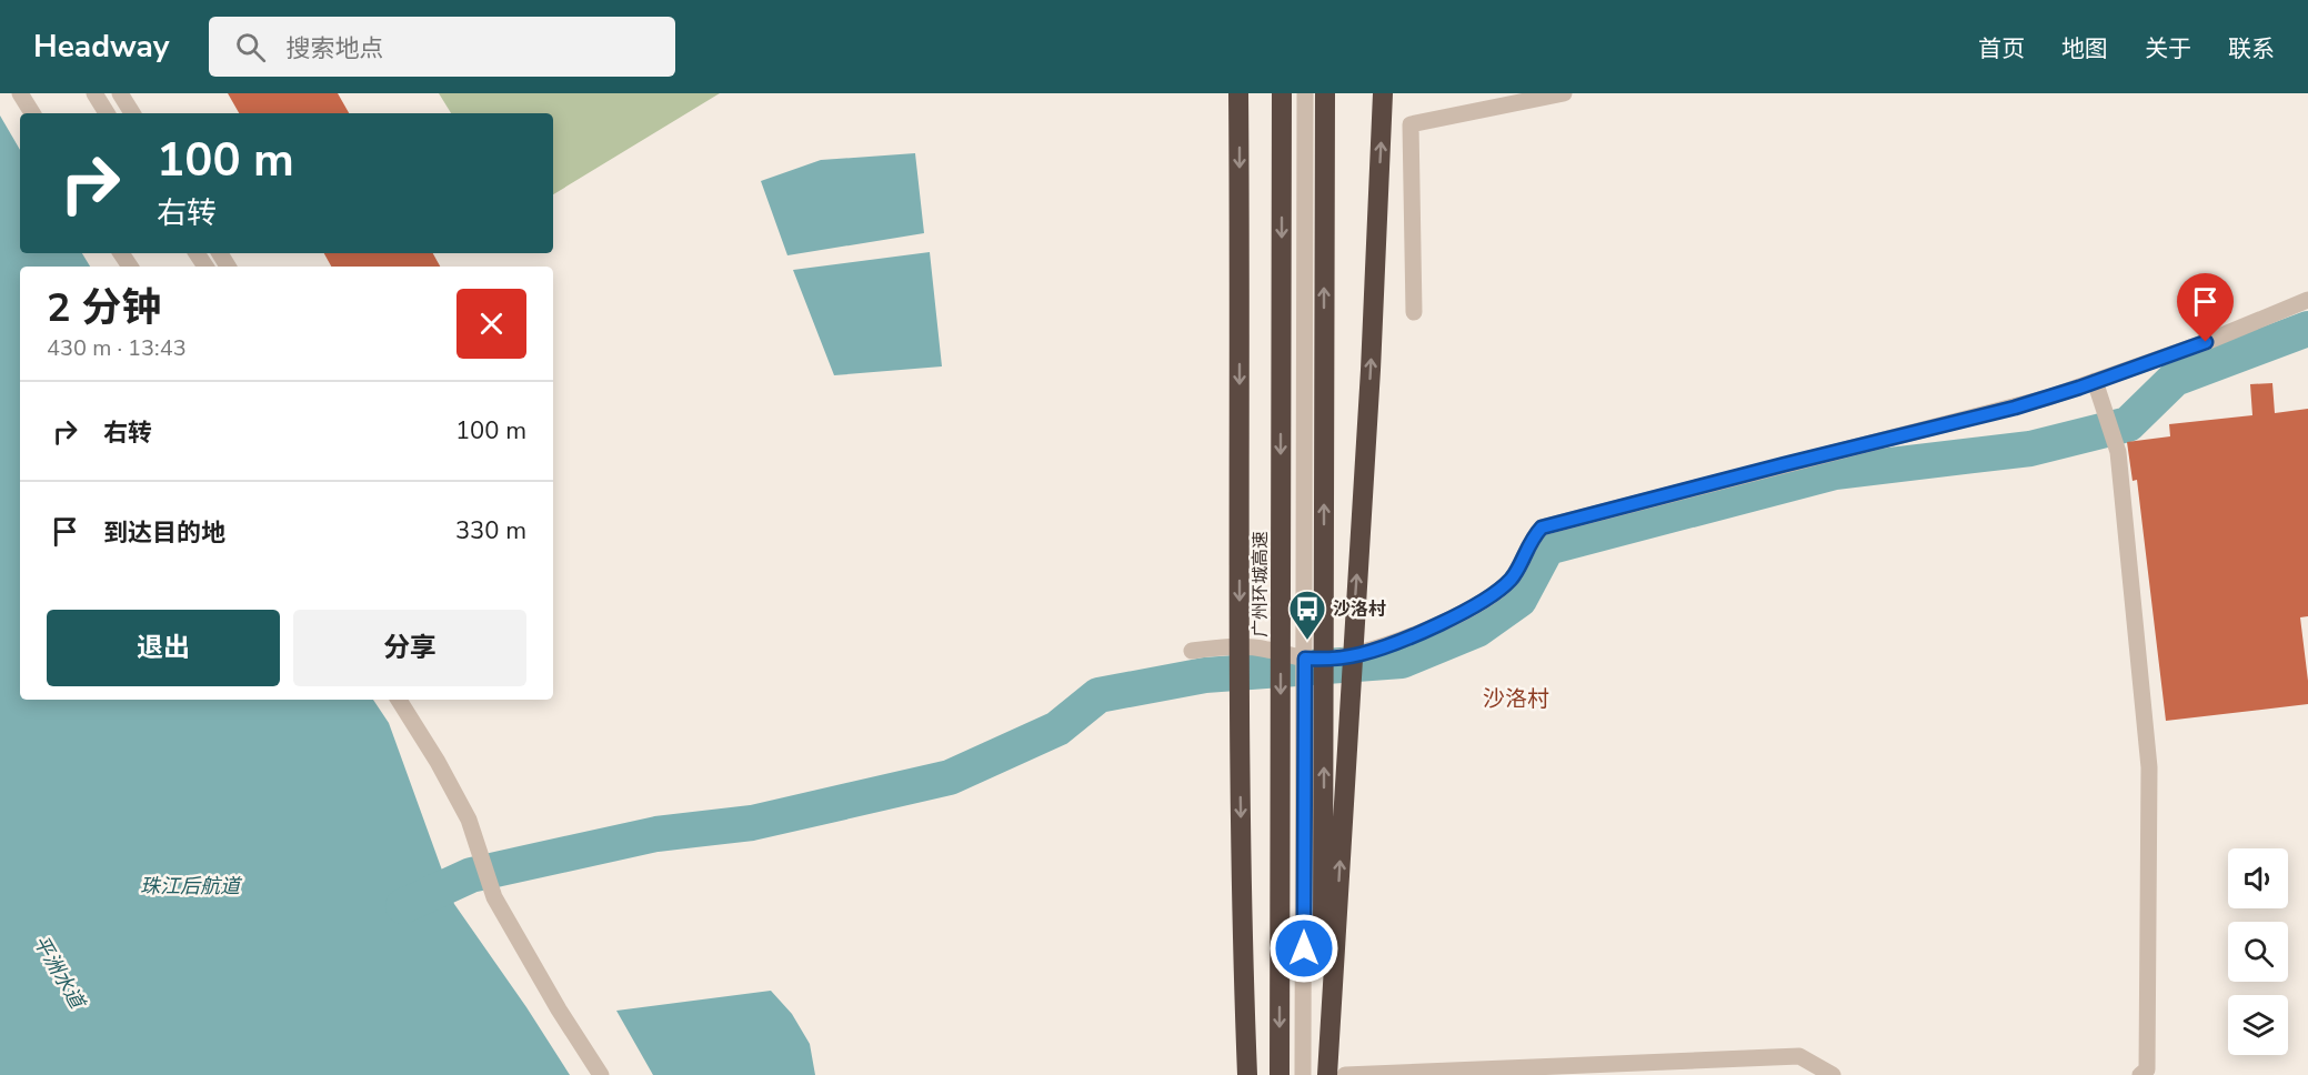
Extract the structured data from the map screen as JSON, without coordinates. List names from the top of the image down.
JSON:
{
  "streets": {
    "highway": ["广州环城高速"]
  },
  "districts": ["沙洛村"],
  "water": ["珠江后航道", "平洲水道"],
  "places": {
    "bus stop": ["沙洛村"]
  },
  "page": {
    "header": "Headway",
    "search": "搜索地点",
    "nav": [
      "首页",
      "地图",
      "关于",
      "联系"
    ],
    "turn": ["100 m", "右转"],
    "heading": ["2 分钟", "430 m · 13:43"],
    "list": [
      {
        "name": "右转",
        "value": "100 m"
      },
      {
        "name": "到达目的地",
        "value": "330 m"
      }
    ],
    "buttons": ["退出", "分享"]
  }
}
